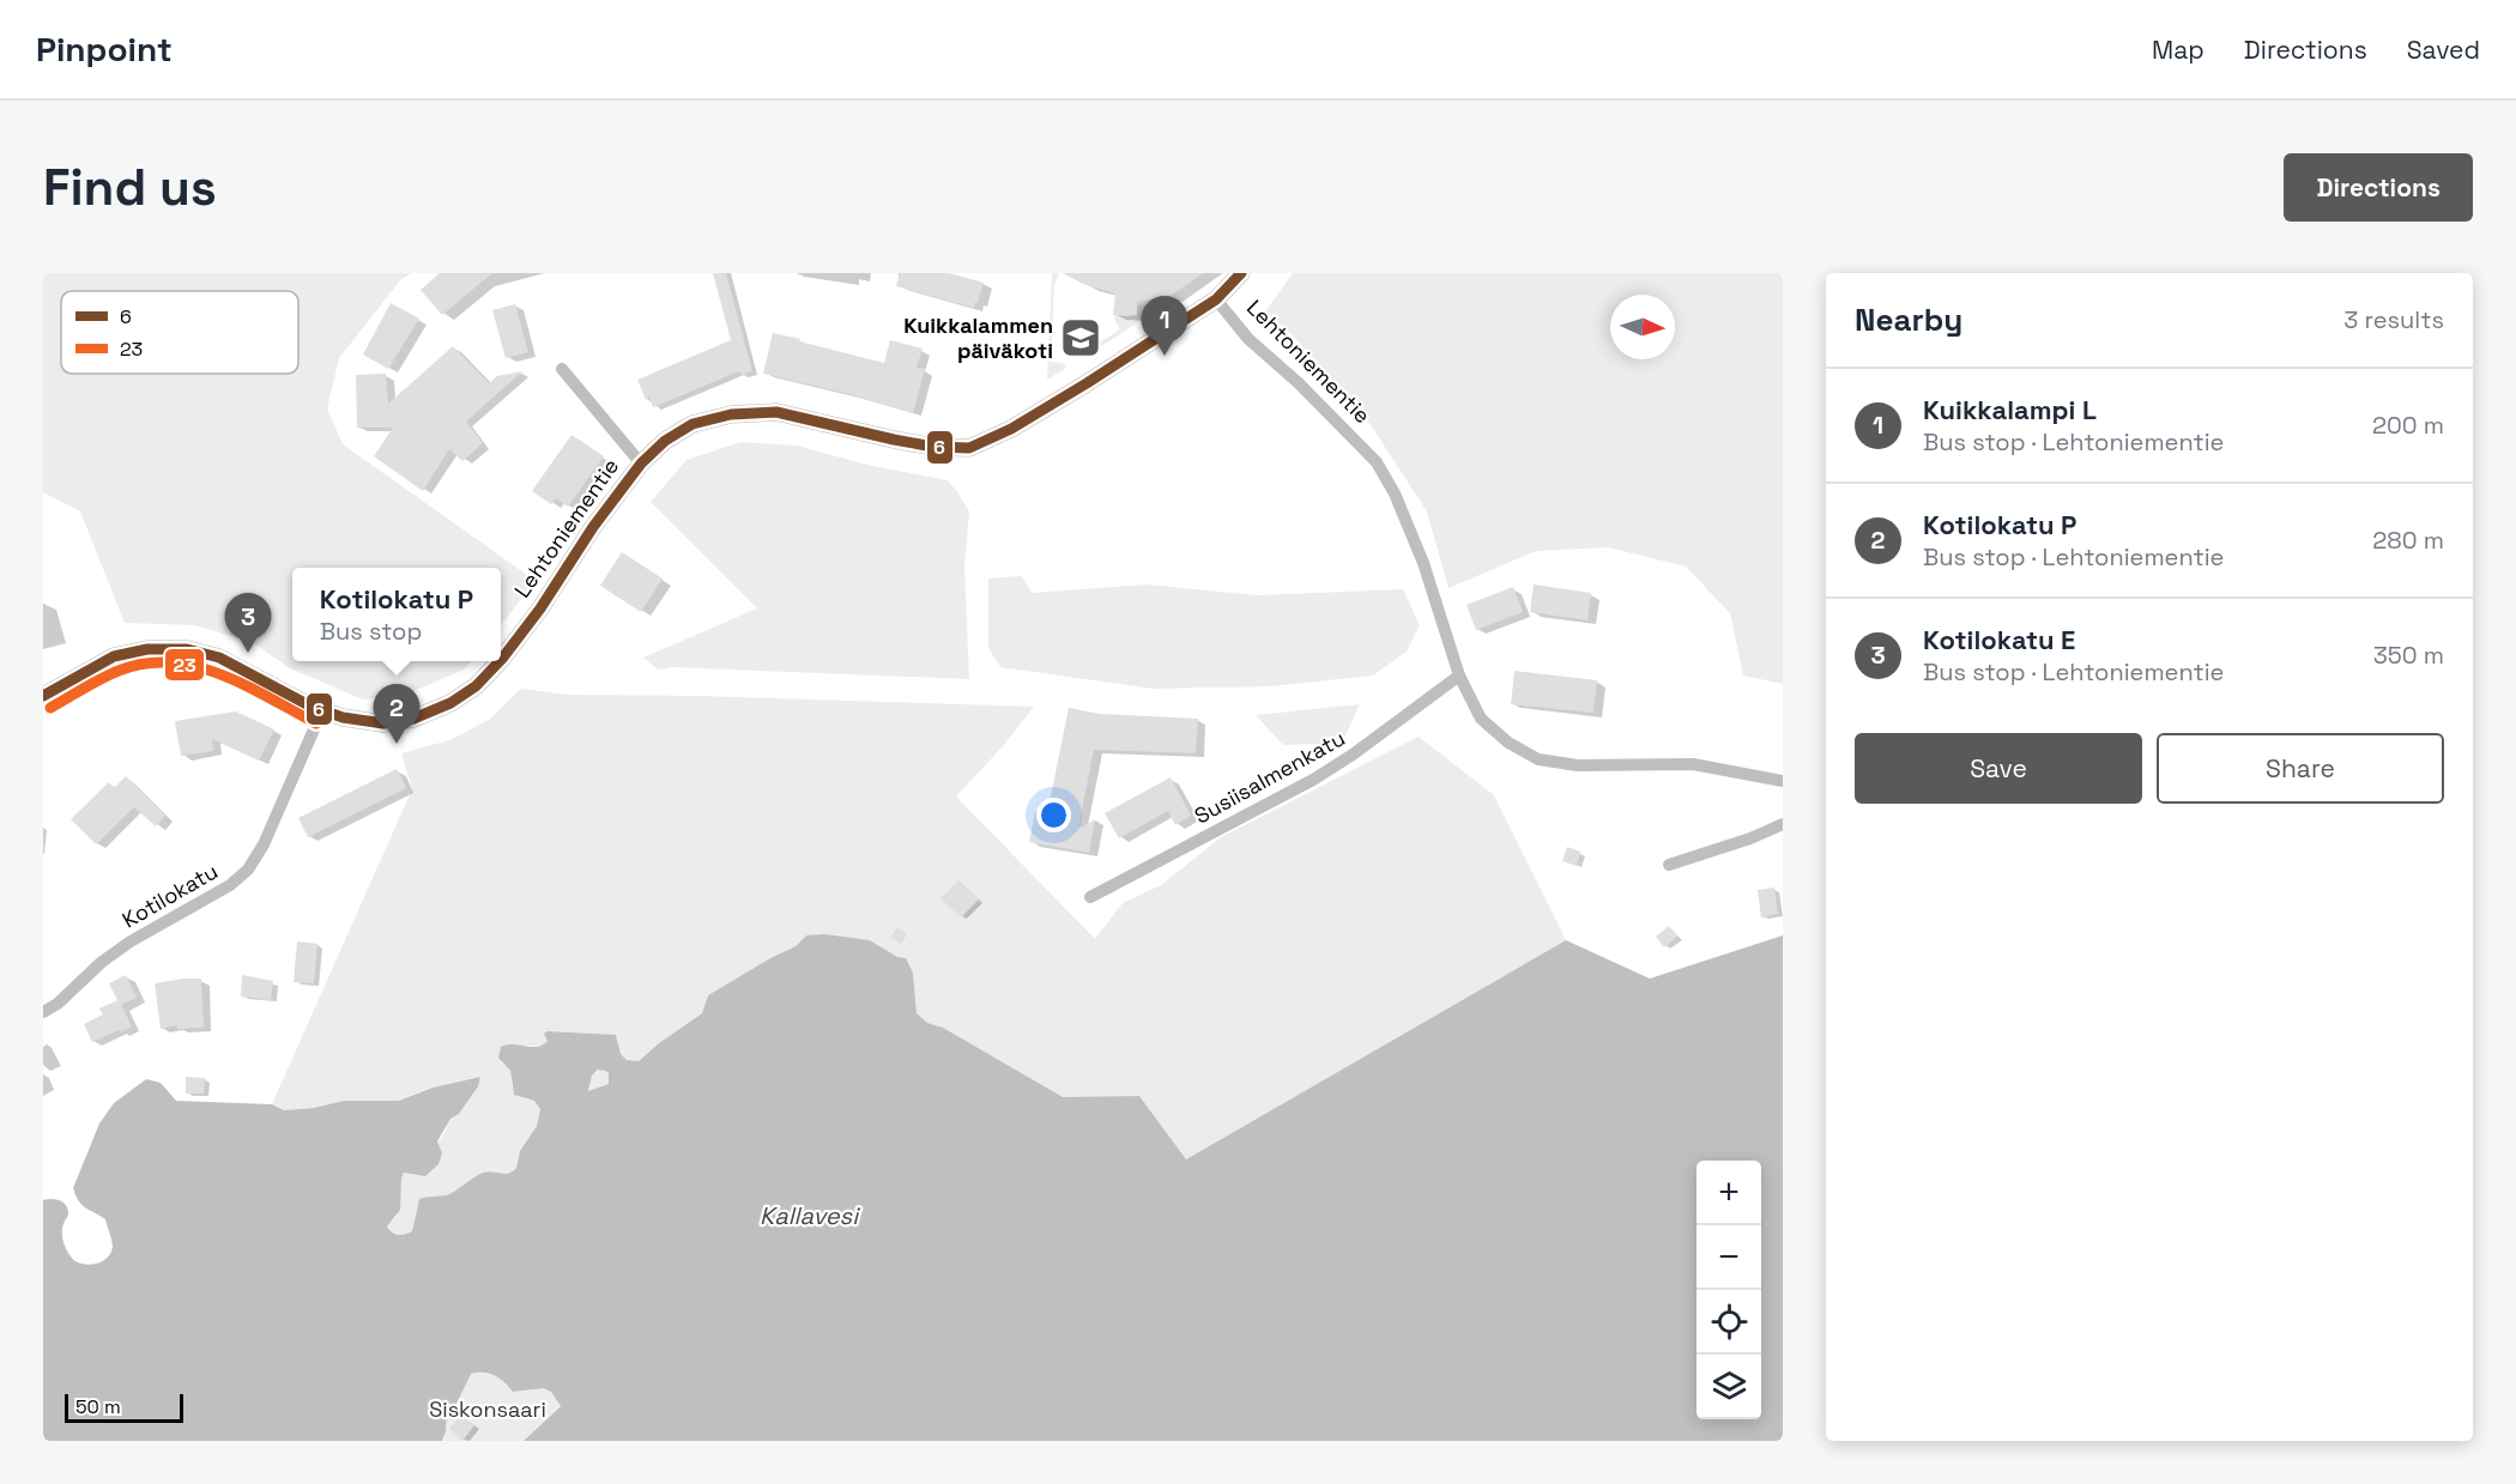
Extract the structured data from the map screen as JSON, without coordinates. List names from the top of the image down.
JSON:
{
  "streets": {
    "street": ["Lehtoniementie", "Susiisalmenkatu", "Kotilokatu"]
  },
  "crossings": [
    ["Lehtoniementie", "Susiisalmenkatu"],
    ["Lehtoniementie", "Kotilokatu"]
  ],
  "water": ["Kallavesi"],
  "parks": ["Siskonsaari"],
  "places": {
    "school or university": ["Kuikkalammen päiväkoti"]
  },
  "lines": ["transit line 6", "transit line 23"],
  "legend": ["6", "23"],
  "scale_bar": "50 m",
  "north": "right",
  "page": {
    "header": "Pinpoint",
    "nav": ["Map", "Directions", "Saved"],
    "buttons": [
      "Directions",
      ["Save", "Share"]
    ],
    "title": "Find us",
    "heading": ["Nearby", "3 results"],
    "pins": ["1", "3", "2"],
    "list": [
      {
        "mark": "1",
        "name": "Kuikkalampi L",
        "note": "Bus stop · Lehtoniementie",
        "value": "200 m"
      },
      {
        "mark": "2",
        "name": "Kotilokatu P",
        "note": "Bus stop · Lehtoniementie",
        "value": "280 m"
      },
      {
        "mark": "3",
        "name": "Kotilokatu E",
        "note": "Bus stop · Lehtoniementie",
        "value": "350 m"
      }
    ],
    "popup": ["Kotilokatu P", "Bus stop"],
    "map_buttons": ["+", "−"],
    "scale": "50 m"
  }
}
